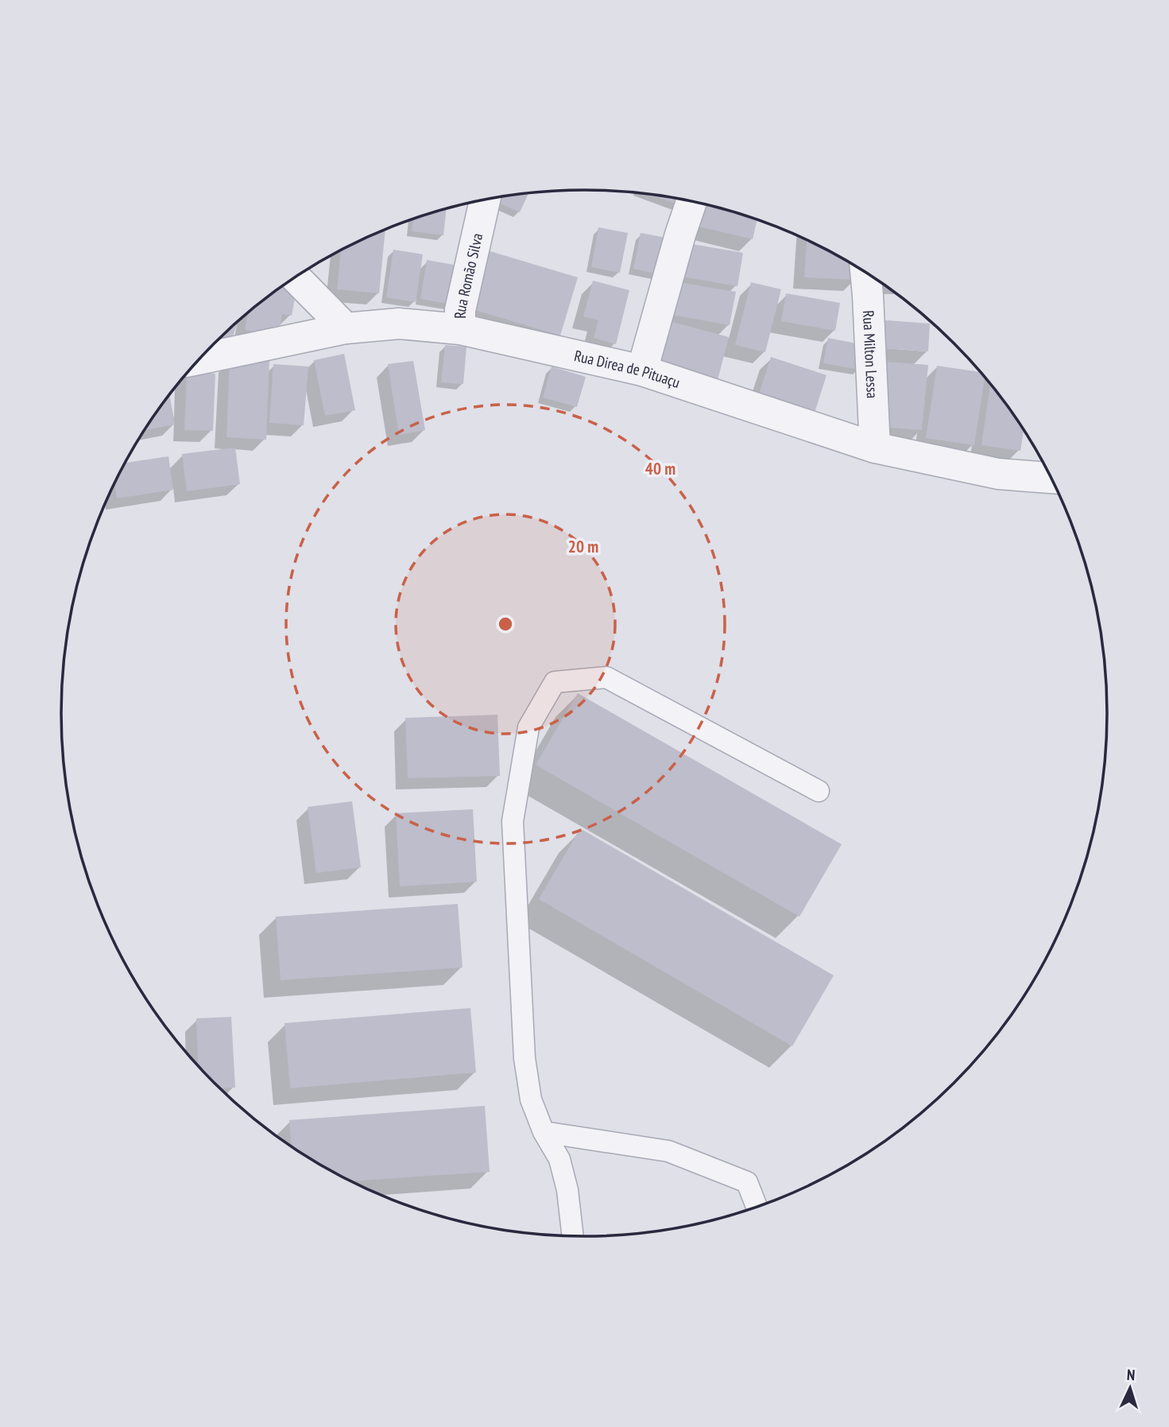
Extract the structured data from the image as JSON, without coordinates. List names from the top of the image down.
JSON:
{
  "streets": {
    "street": ["Rua Romão Silva", "Rua Milton Lessa", "Rua Direa de Pituaçu"]
  },
  "crossings": [
    ["Rua Romão Silva", "Rua Direa de Pituaçu"],
    ["Rua Milton Lessa", "Rua Direa de Pituaçu"]
  ],
  "north": "top",
  "rings": ["40 m", "20 m"]
}
